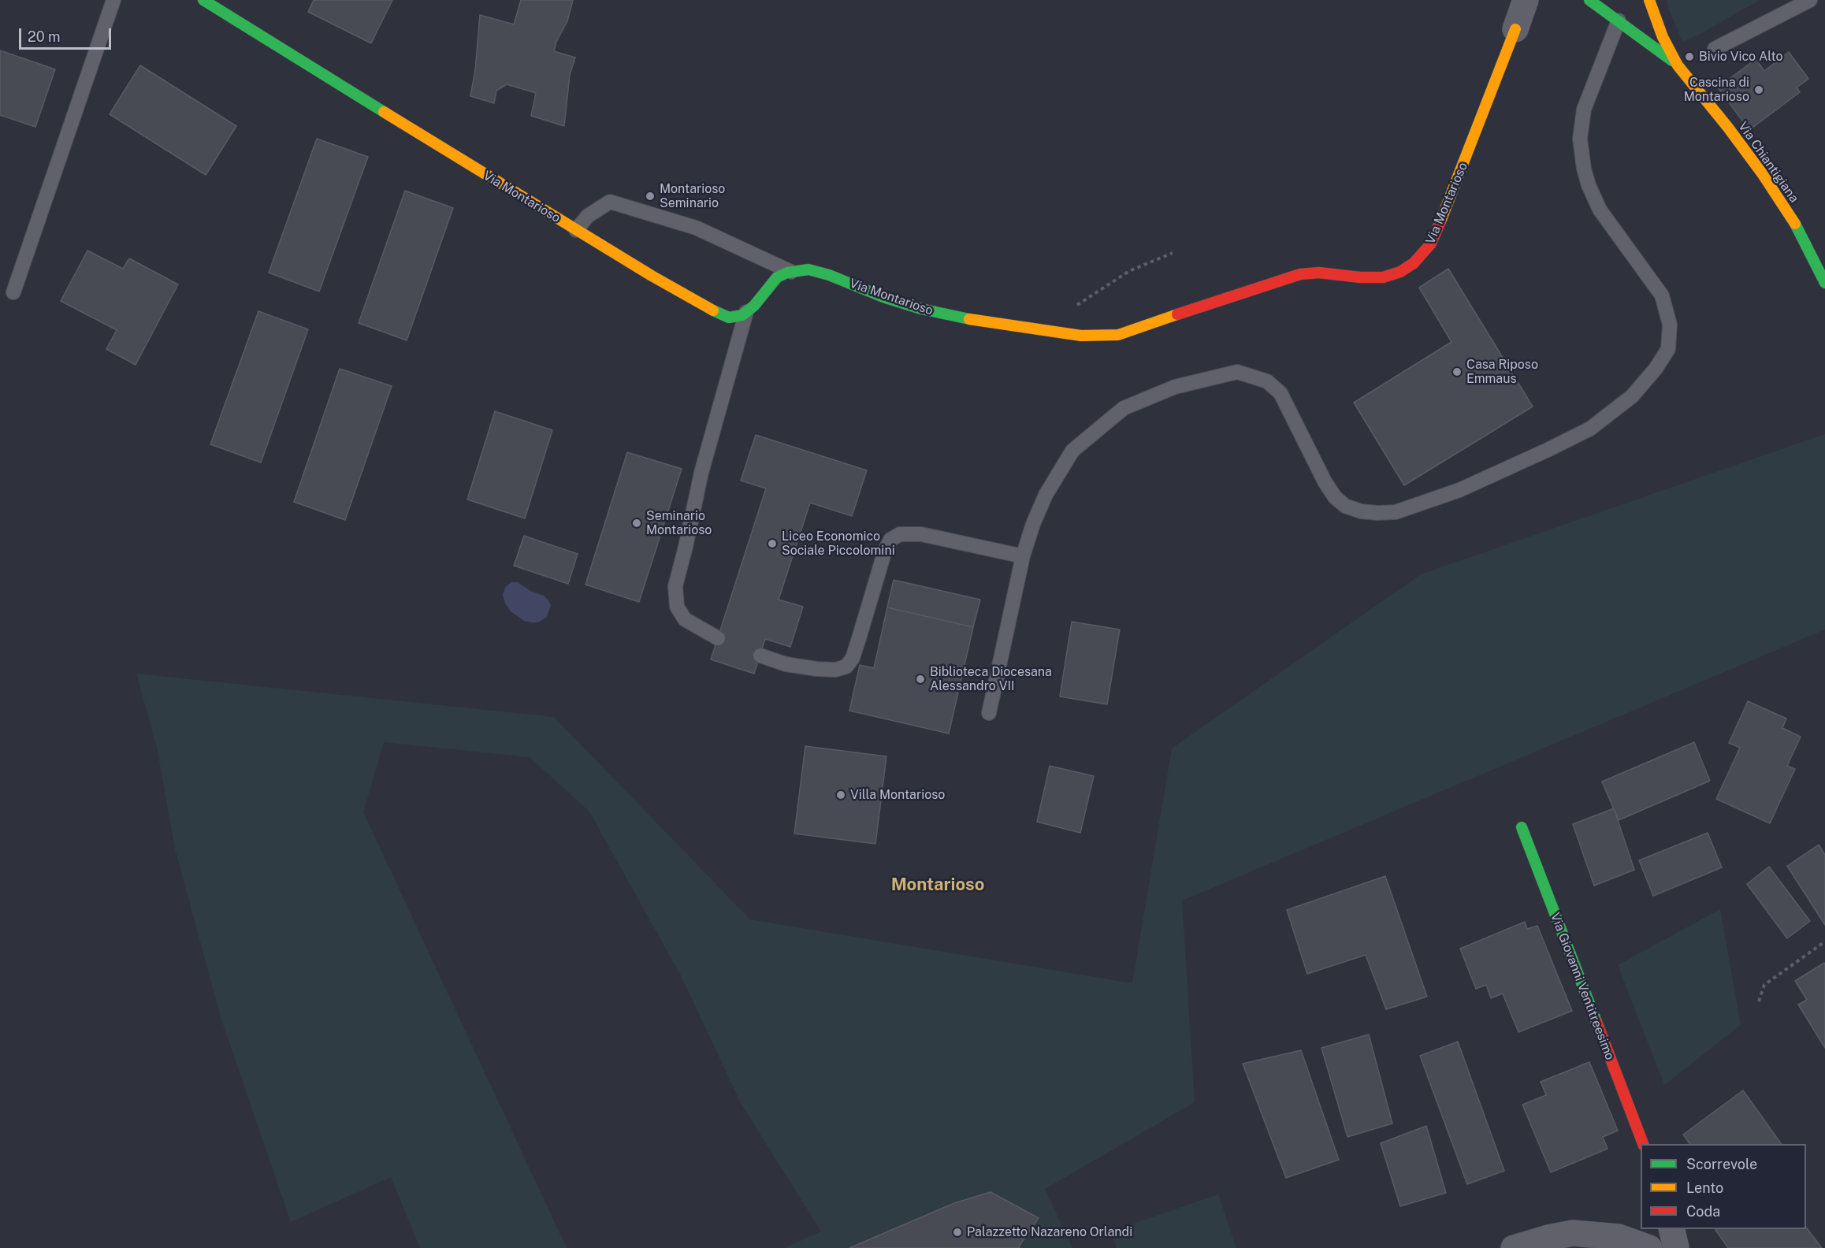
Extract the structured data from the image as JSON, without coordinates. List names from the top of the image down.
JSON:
{
  "streets": {
    "street": ["Via Chiantigiana", "Via Montarioso", "Via Giovanni Ventitreesimo"]
  },
  "districts": ["Montarioso"],
  "places": [
    "Bivio Vico Alto",
    "Cascina di Montarioso",
    "Montarioso Seminario",
    "Casa Riposo Emmaus",
    "Seminario Montarioso",
    "Liceo Economico Sociale Piccolomini",
    "Biblioteca Diocesana Alessandro VII",
    "Villa Montarioso",
    "Palazzetto Nazareno Orlandi"
  ],
  "legend": ["Scorrevole", "Lento", "Coda"],
  "scale_bar": "20 m"
}
